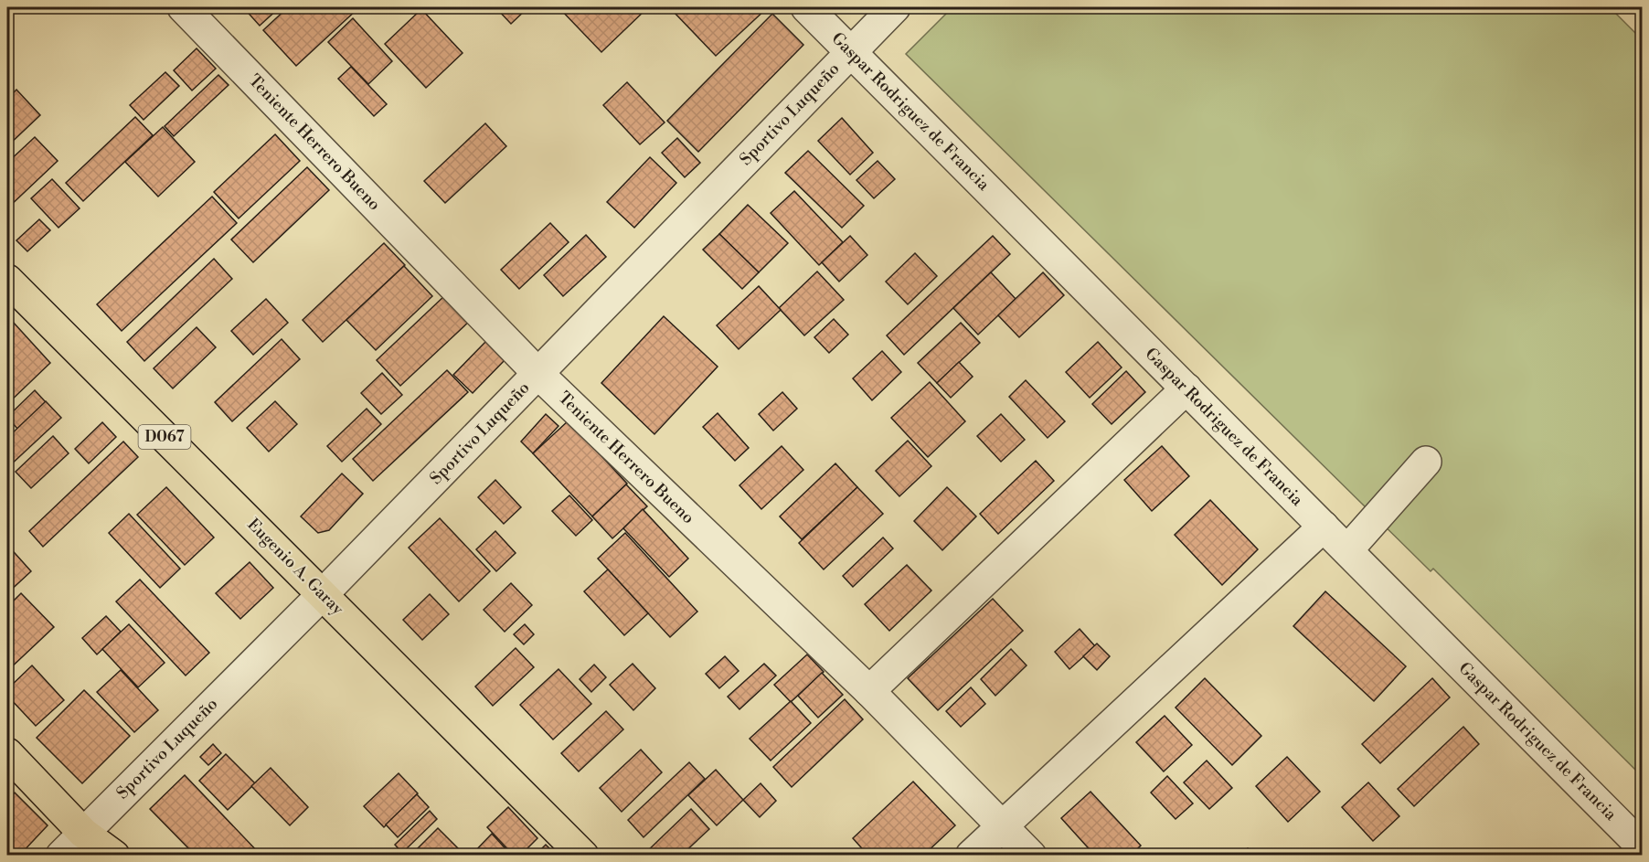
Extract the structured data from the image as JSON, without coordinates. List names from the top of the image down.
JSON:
{
  "streets": {
    "main road": ["D067", "Eugenio A. Garay"],
    "street": ["Gaspar Rodriguez de Francia", "Sportivo Luqueño", "Teniente Herrero Bueno"]
  },
  "crossings": [
    ["Gaspar Rodriguez de Francia", "Sportivo Luqueño"],
    ["Sportivo Luqueño", "Teniente Herrero Bueno"],
    ["Sportivo Luqueño", "Eugenio A. Garay"]
  ]
}
